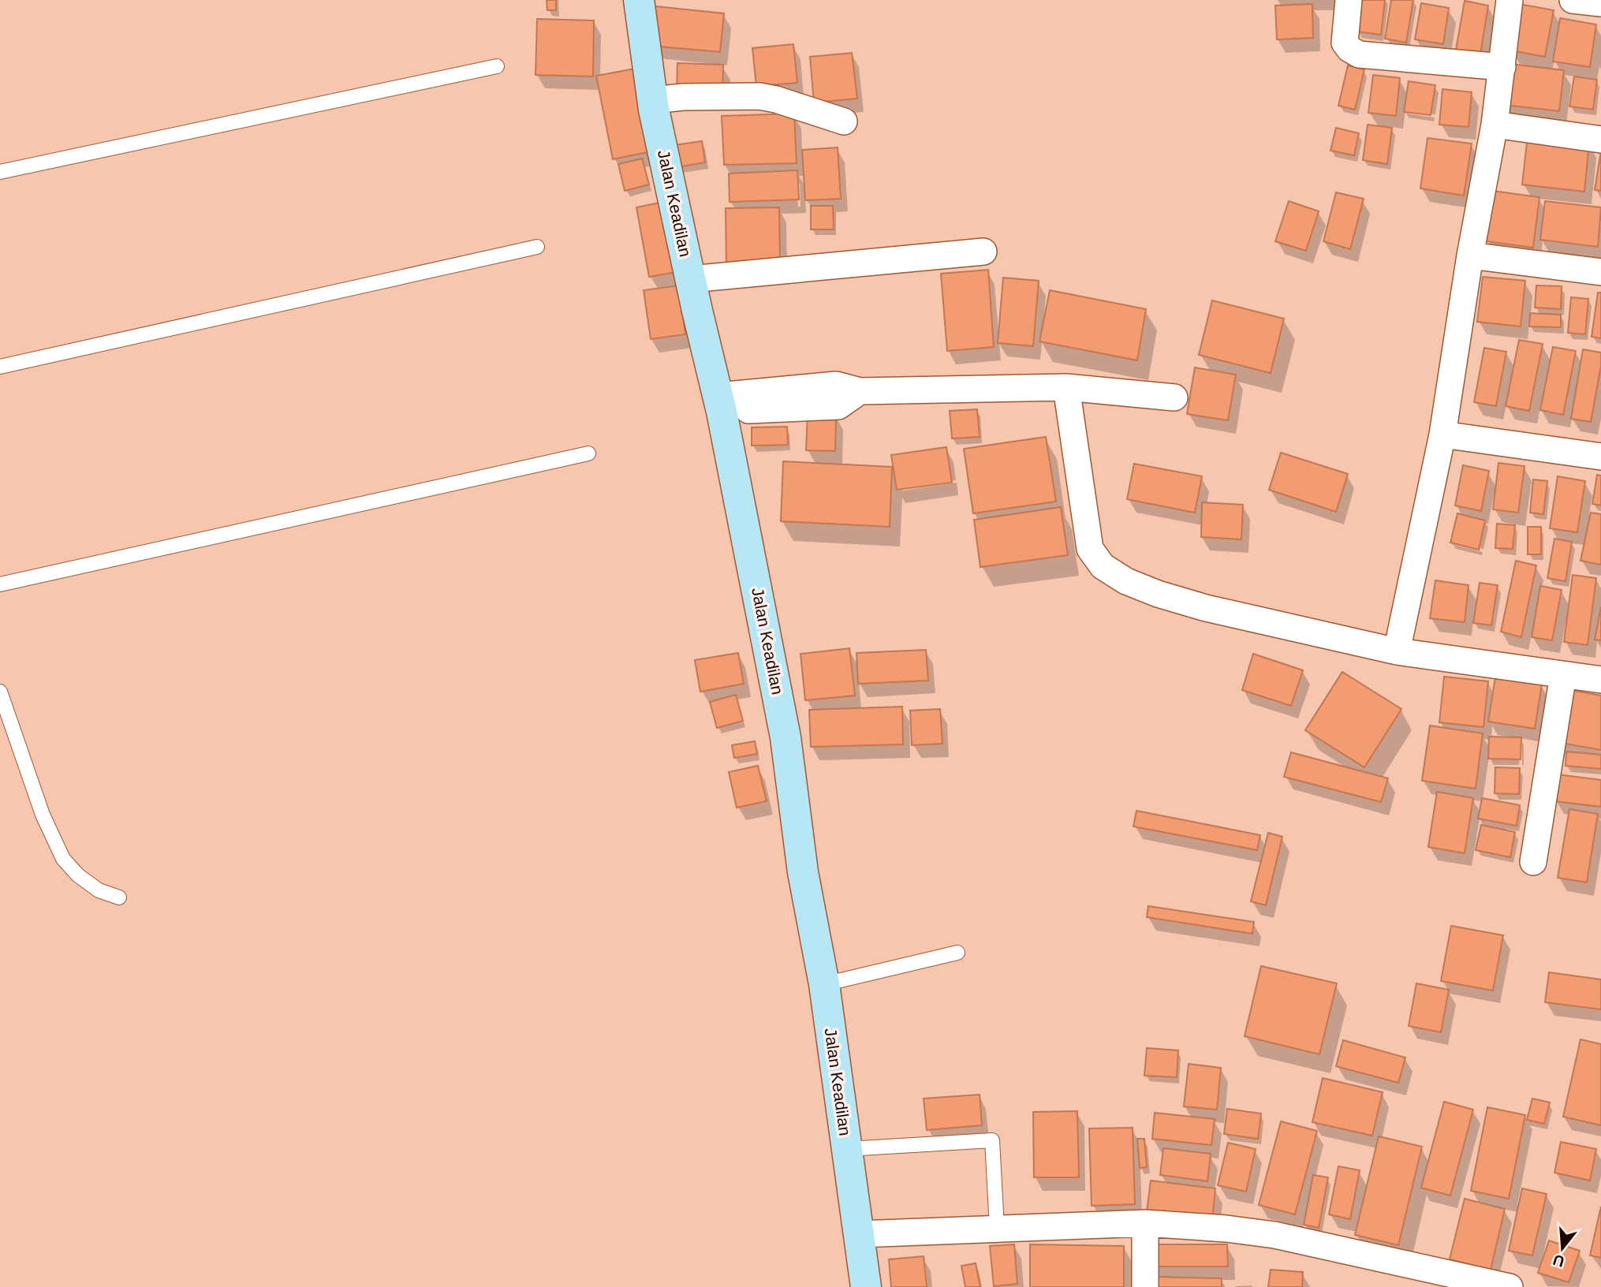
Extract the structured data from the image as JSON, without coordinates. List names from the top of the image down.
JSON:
{
  "streets": {
    "main road": ["Jalan Keadilan"]
  },
  "north": "bottom"
}
